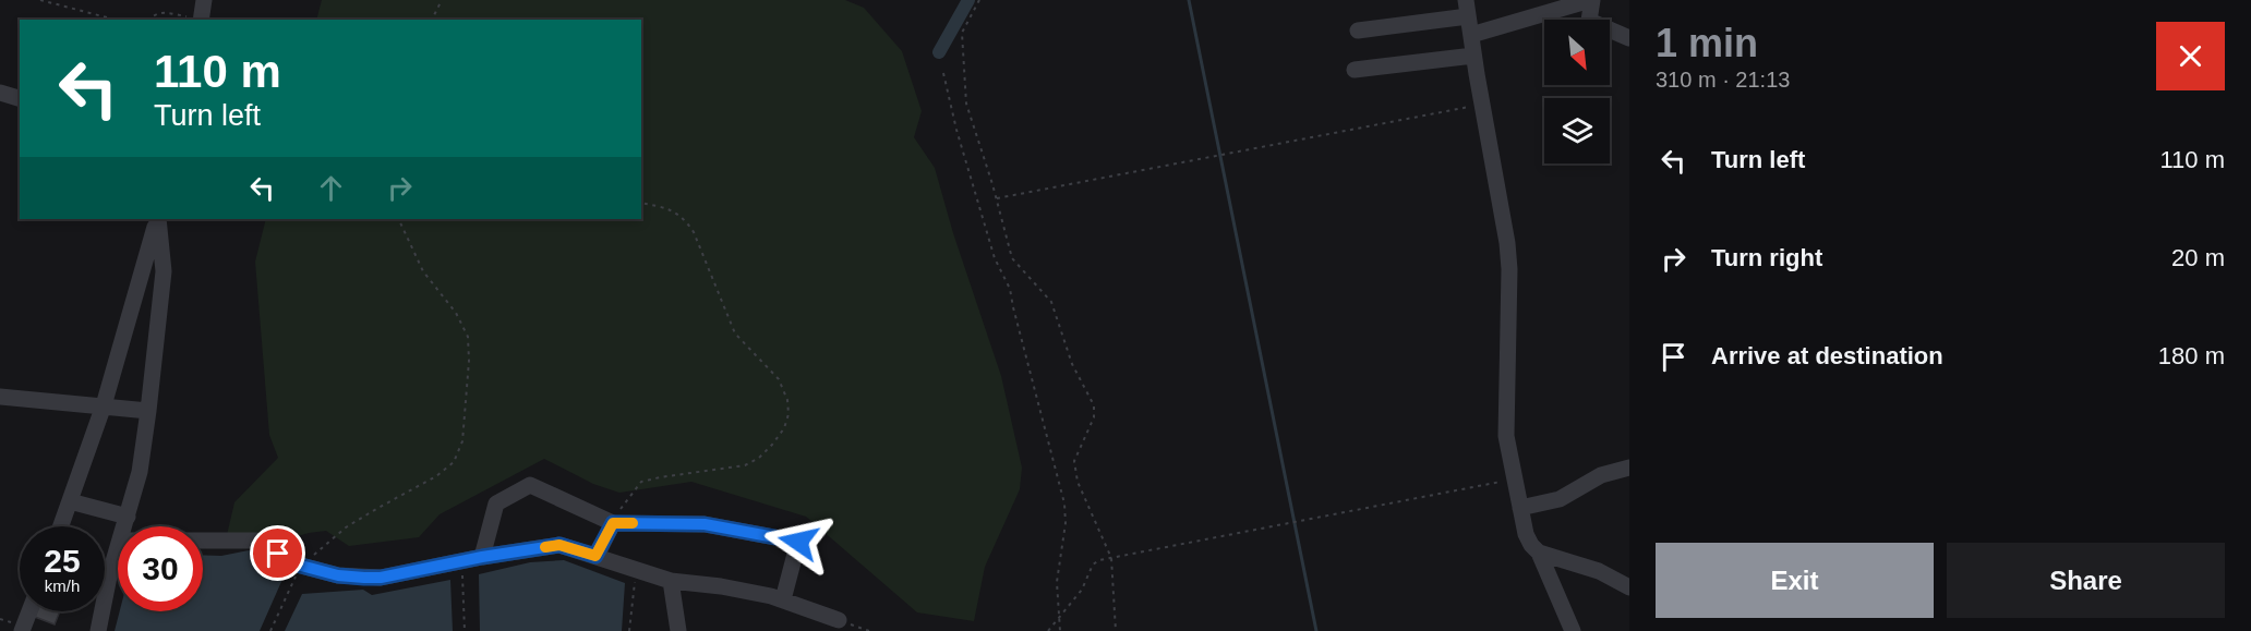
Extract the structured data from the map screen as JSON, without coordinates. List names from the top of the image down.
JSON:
{
  "north": "bottom right",
  "page": {
    "heading": ["1 min", "310 m · 21:13"],
    "turn": ["110 m", "Turn left"],
    "list": [
      {
        "name": "Turn left",
        "value": "110 m"
      },
      {
        "name": "Turn right",
        "value": "20 m"
      },
      {
        "name": "Arrive at destination",
        "value": "180 m"
      }
    ],
    "speed": "25 km/h",
    "limit": "30",
    "buttons": ["Exit", "Share"]
  }
}
